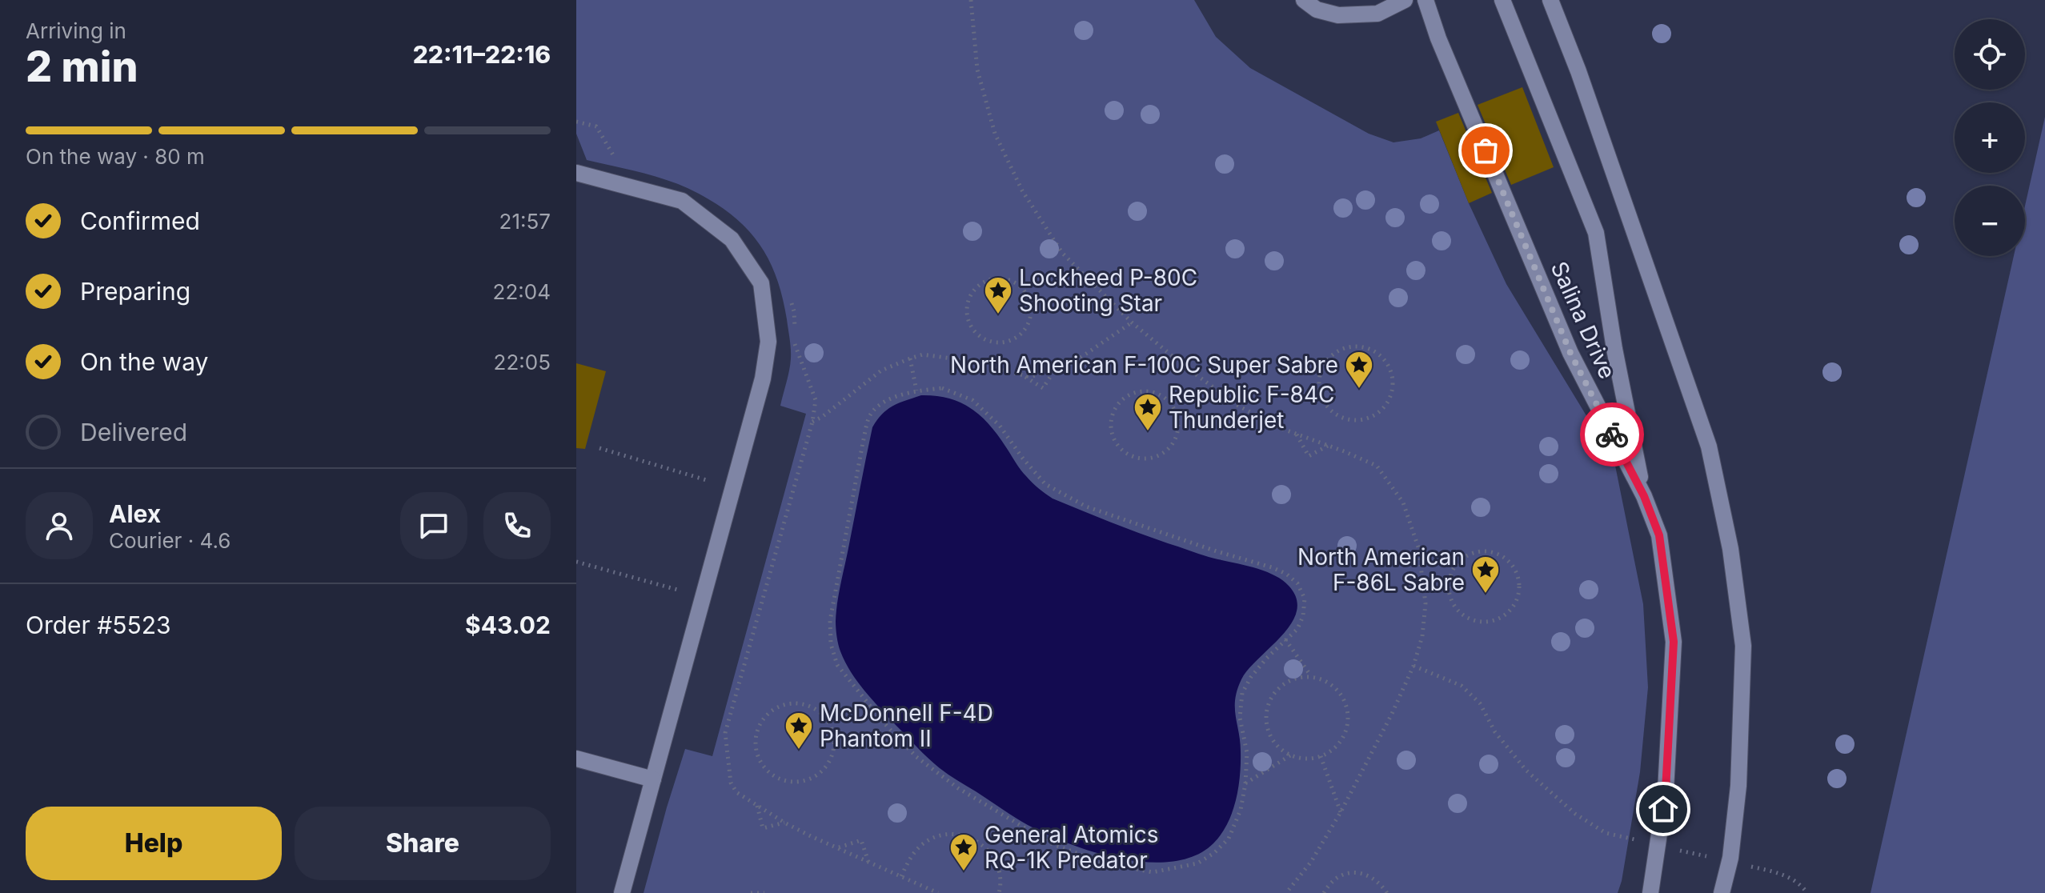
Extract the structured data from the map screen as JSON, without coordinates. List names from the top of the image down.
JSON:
{
  "streets": {
    "street": ["Salina Drive"]
  },
  "places": {
    "place": [
      "Lockheed P-80C Shooting Star",
      "North American F-100C Super Sabre",
      "Republic F-84C Thunderjet",
      "North American F-86L Sabre",
      "McDonnell F-4D Phantom II",
      "General Atomics RQ-1K Predator"
    ]
  },
  "page": {
    "heading": ["2 min", "Arriving in", "22:11–22:16"],
    "panel": [
      "Alex",
      "Courier · 4.6",
      "Order #5523",
      "$43.02"
    ],
    "map_buttons": ["+", "−"],
    "bar": "On the way · 80 m",
    "list": [
      ["Confirmed", "21:57"],
      ["Preparing", "22:04"],
      ["On the way", "22:05"],
      "Delivered"
    ],
    "buttons": ["Help", "Share"]
  }
}
